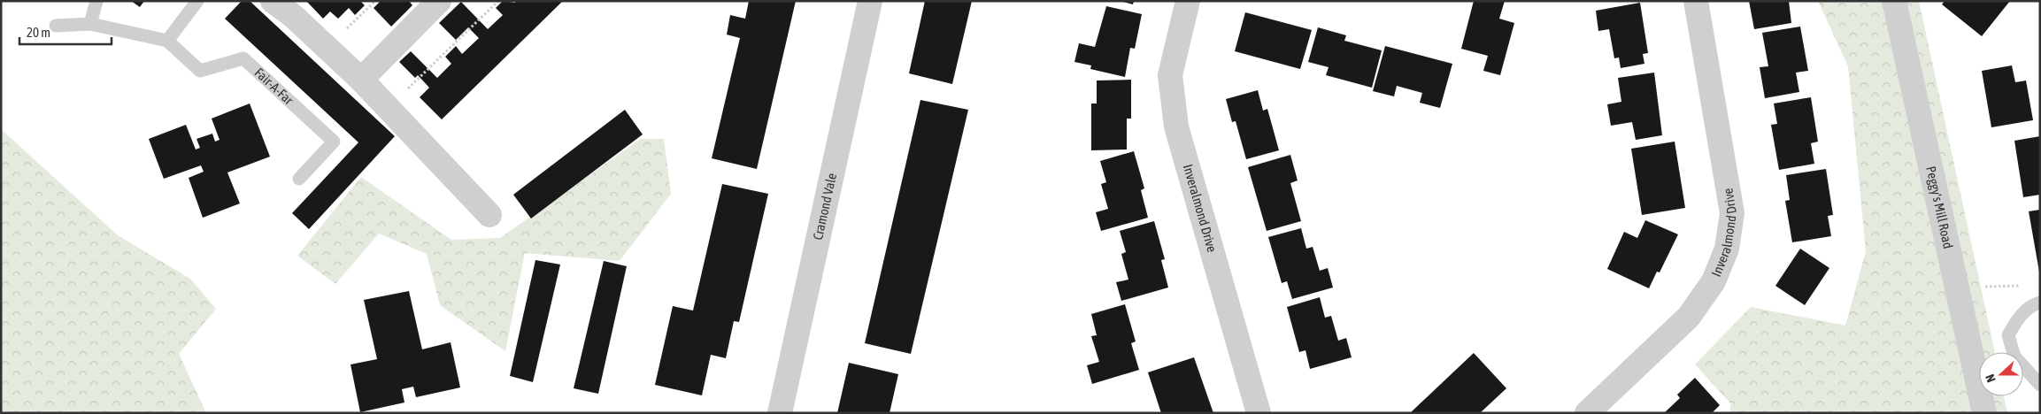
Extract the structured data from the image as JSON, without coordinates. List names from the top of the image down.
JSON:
{
  "streets": {
    "street": ["Cramond Vale", "Peggy's Mill Road", "Inveralmond Drive"],
    "lane": ["Fair-A-Far"]
  },
  "scale_bar": "20 m",
  "north": "left"
}
